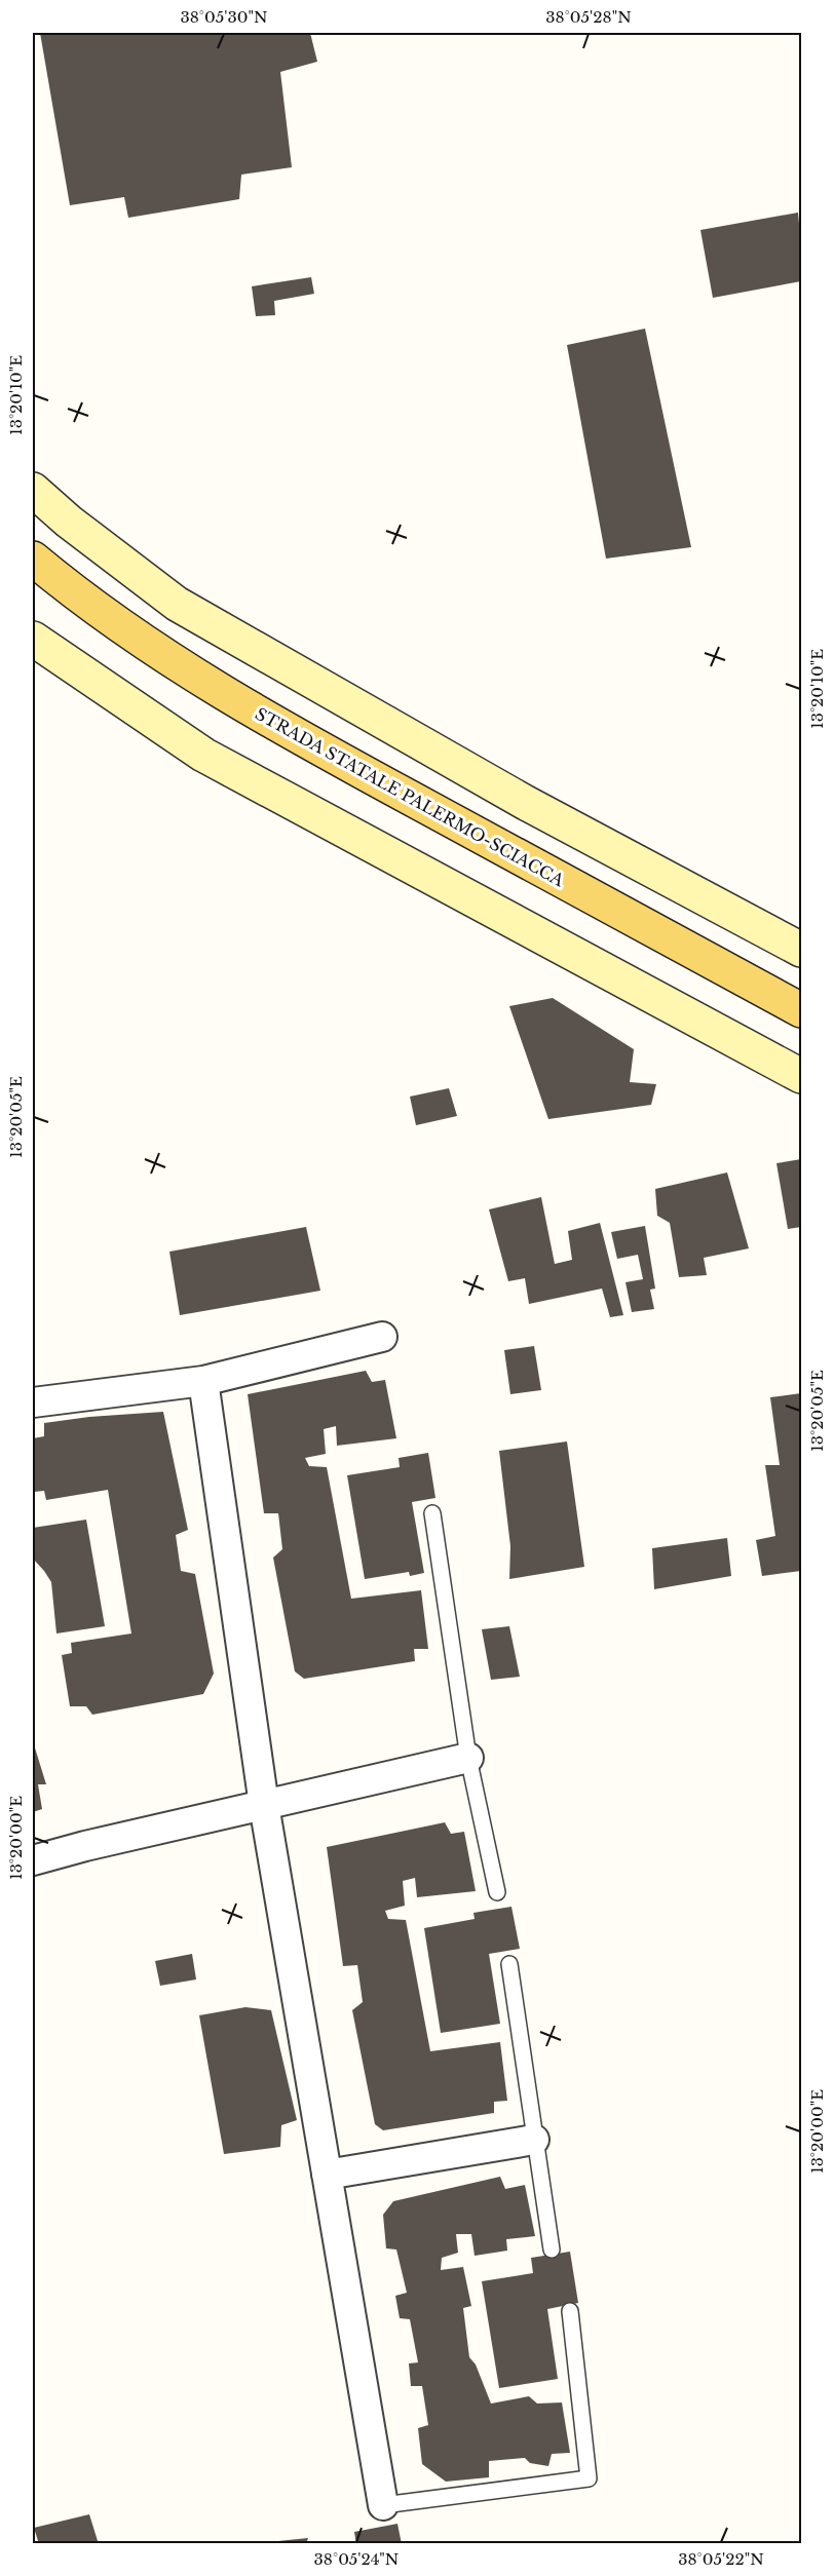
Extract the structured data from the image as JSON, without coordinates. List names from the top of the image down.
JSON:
{
  "streets": {
    "main road": ["STRADA STATALE PALERMO-SCIACCA"]
  },
  "coordinates": [
    "38°05'30\"N",
    "38°05'28\"N",
    "13°20'10\"E",
    "13°20'05\"E",
    "13°20'00\"E",
    "38°05'24\"N",
    "38°05'22\"N"
  ]
}
